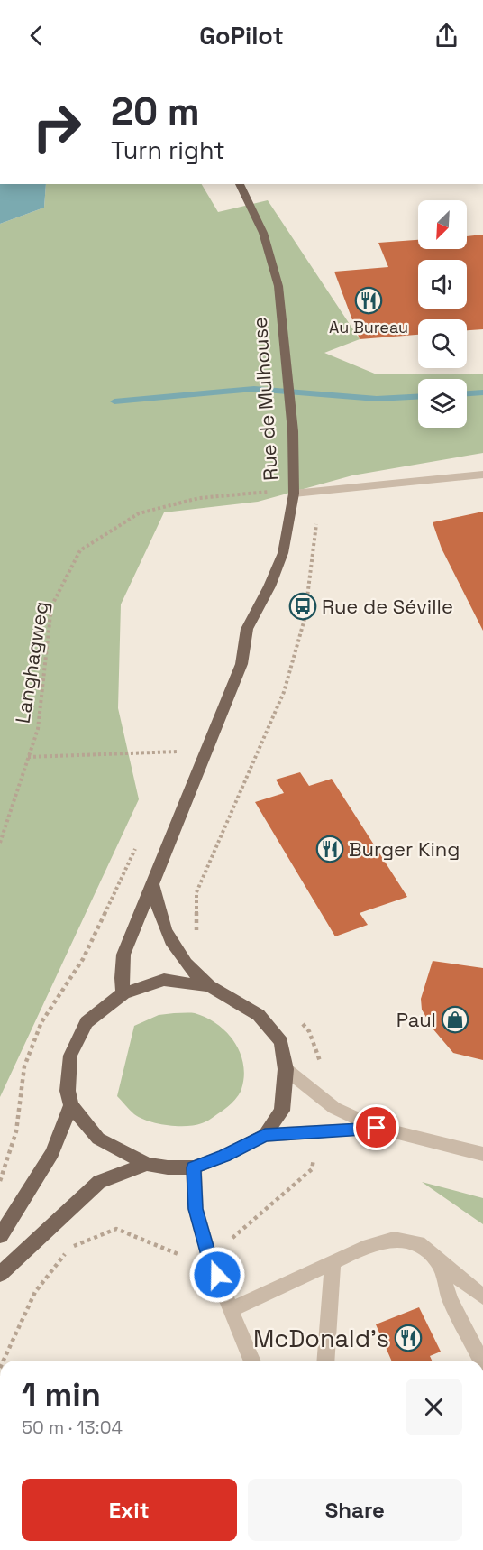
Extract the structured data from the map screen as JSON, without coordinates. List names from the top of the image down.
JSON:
{
  "streets": {
    "main road": ["Rue de Mulhouse"],
    "path": ["Langhagweg"]
  },
  "crossings": [
    ["Rue de Mulhouse", "Langhagweg"]
  ],
  "places": {
    "restaurant": ["Au Bureau", "Burger King", "McDonald's"],
    "bus stop": ["Rue de Séville"],
    "shop": ["Paul"]
  },
  "north": "bottom left",
  "page": {
    "header": "GoPilot",
    "turn": ["20 m", "Turn right"],
    "heading": ["1 min", "50 m · 13:04"],
    "buttons": ["Exit", "Share"]
  }
}
